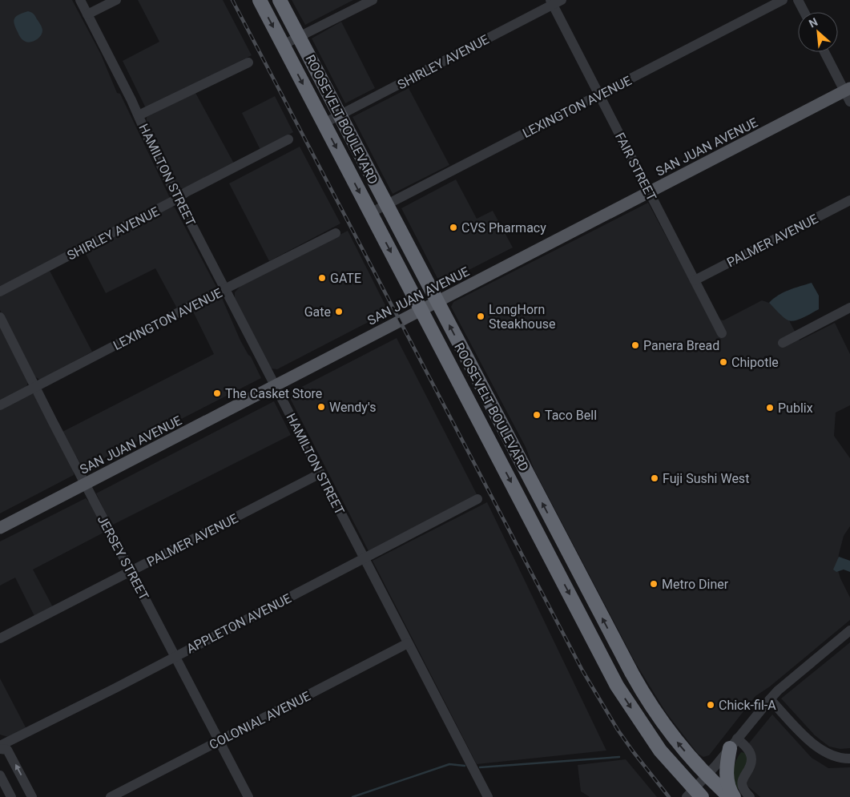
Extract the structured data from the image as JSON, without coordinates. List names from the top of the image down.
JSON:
{
  "streets": {
    "highway": ["ROOSEVELT BOULEVARD"],
    "main road": ["SAN JUAN AVENUE"],
    "street": [
      "SHIRLEY AVENUE",
      "LEXINGTON AVENUE",
      "FAIR STREET",
      "HAMILTON STREET",
      "PALMER AVENUE",
      "JERSEY STREET",
      "APPLETON AVENUE",
      "COLONIAL AVENUE"
    ]
  },
  "crossings": [
    ["SHIRLEY AVENUE", "ROOSEVELT BOULEVARD"],
    ["SHIRLEY AVENUE", "FAIR STREET"],
    ["SHIRLEY AVENUE", "HAMILTON STREET"],
    ["LEXINGTON AVENUE", "ROOSEVELT BOULEVARD"],
    ["LEXINGTON AVENUE", "FAIR STREET"],
    ["LEXINGTON AVENUE", "HAMILTON STREET"],
    ["LEXINGTON AVENUE", "JERSEY STREET"],
    ["ROOSEVELT BOULEVARD", "SAN JUAN AVENUE"],
    ["SAN JUAN AVENUE", "FAIR STREET"],
    ["SAN JUAN AVENUE", "HAMILTON STREET"],
    ["SAN JUAN AVENUE", "JERSEY STREET"],
    ["FAIR STREET", "PALMER AVENUE"],
    ["HAMILTON STREET", "PALMER AVENUE"],
    ["HAMILTON STREET", "APPLETON AVENUE"],
    ["HAMILTON STREET", "COLONIAL AVENUE"],
    ["PALMER AVENUE", "JERSEY STREET"],
    ["JERSEY STREET", "APPLETON AVENUE"],
    ["JERSEY STREET", "COLONIAL AVENUE"]
  ],
  "places": [
    "CVS Pharmacy",
    "GATE",
    "Gate",
    "LongHorn Steakhouse",
    "Panera Bread",
    "Chipotle",
    "The Casket Store",
    "Wendy's",
    "Publix",
    "Taco Bell",
    "Fuji Sushi West",
    "Metro Diner",
    "Chick-fil-A"
  ],
  "north": "top left"
}
